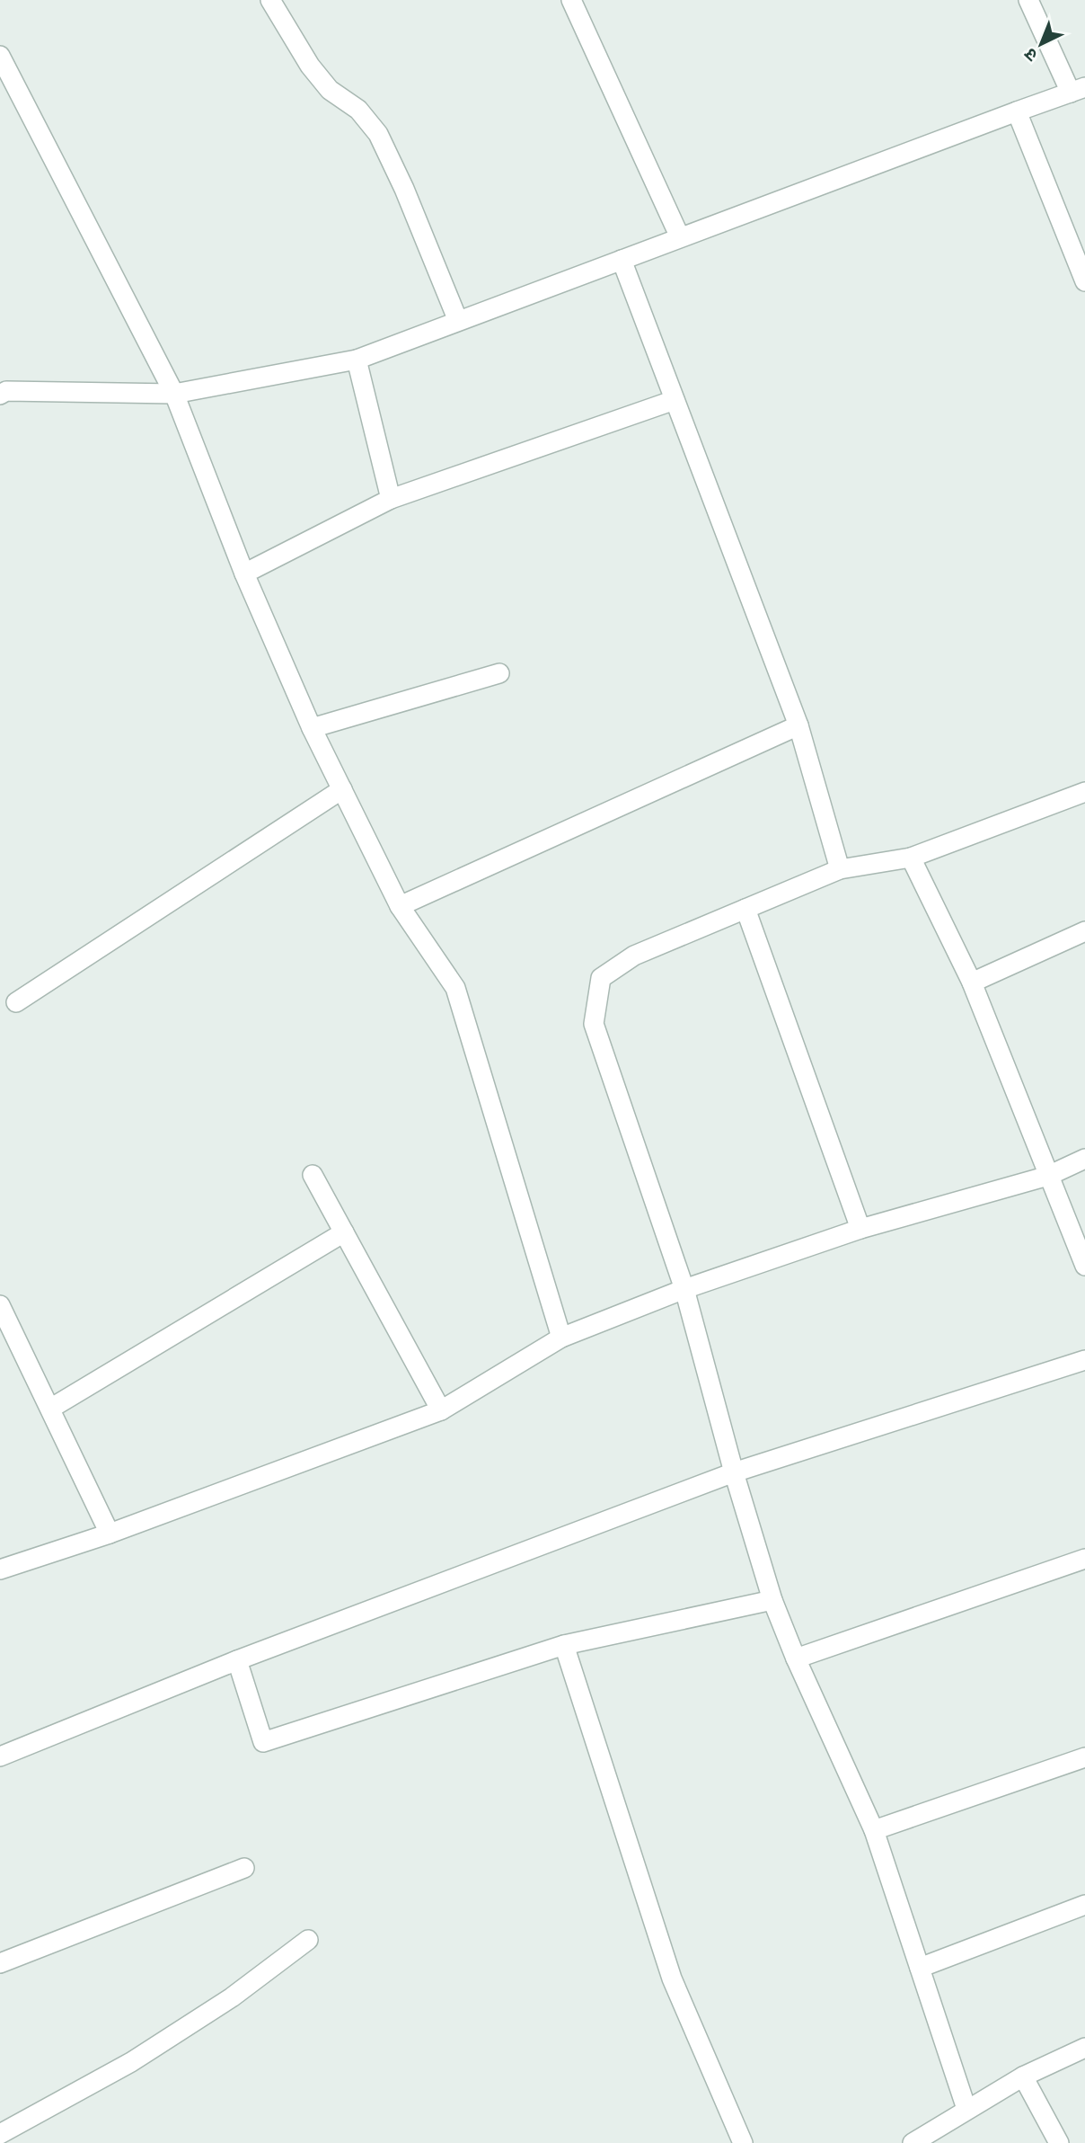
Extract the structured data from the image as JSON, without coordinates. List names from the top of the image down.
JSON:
{
  "north": "bottom left"
}
